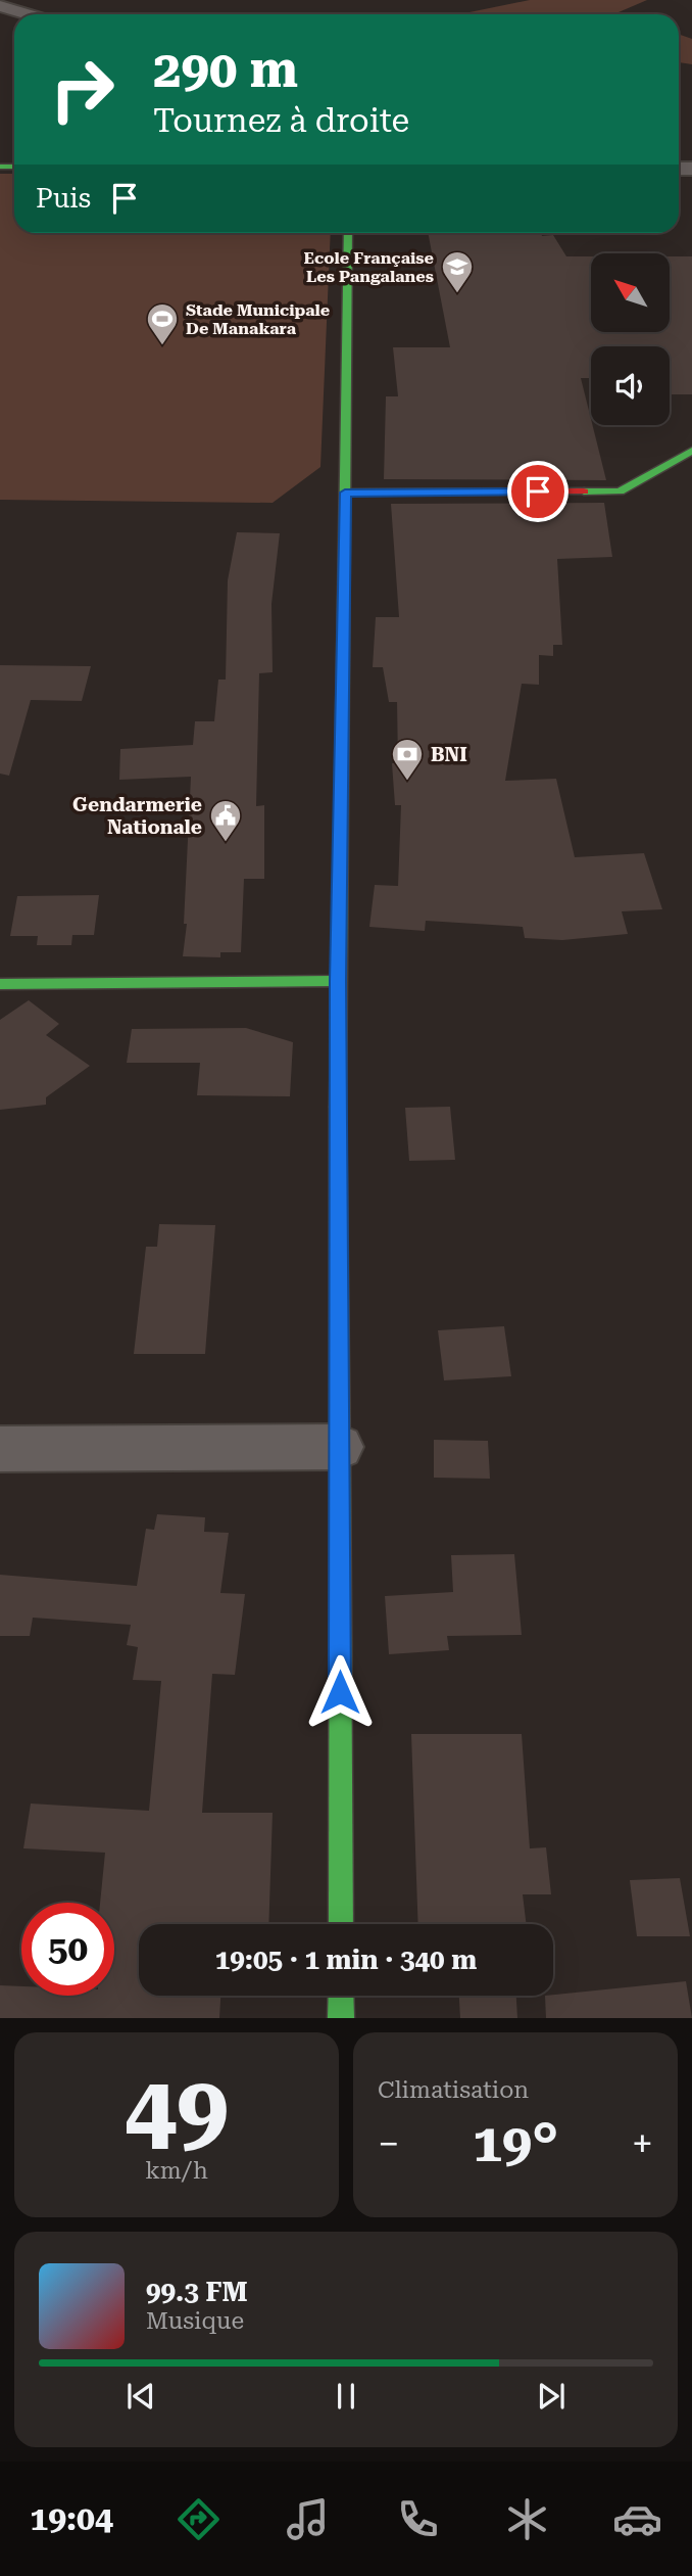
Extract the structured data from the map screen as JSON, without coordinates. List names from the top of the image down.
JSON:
{
  "places": {
    "school or university": ["Ecole Française Les Pangalanes"],
    "sports": ["Stade Municipale De Manakara"],
    "bank": ["BNI"],
    "public building": ["Gendarmerie Nationale"]
  },
  "north": "top left",
  "page": {
    "turn": ["290 m", "Tournez à droite"],
    "then": "Puis",
    "limit": "50",
    "trip": "19:05 · 1 min · 340 m",
    "tile": [
      ["49", "km/h"],
      "Climatisation"
    ],
    "heat": ["−", "19°", "+"],
    "song": ["99.3 FM", "Musique"],
    "tabs": "19:04"
  }
}
